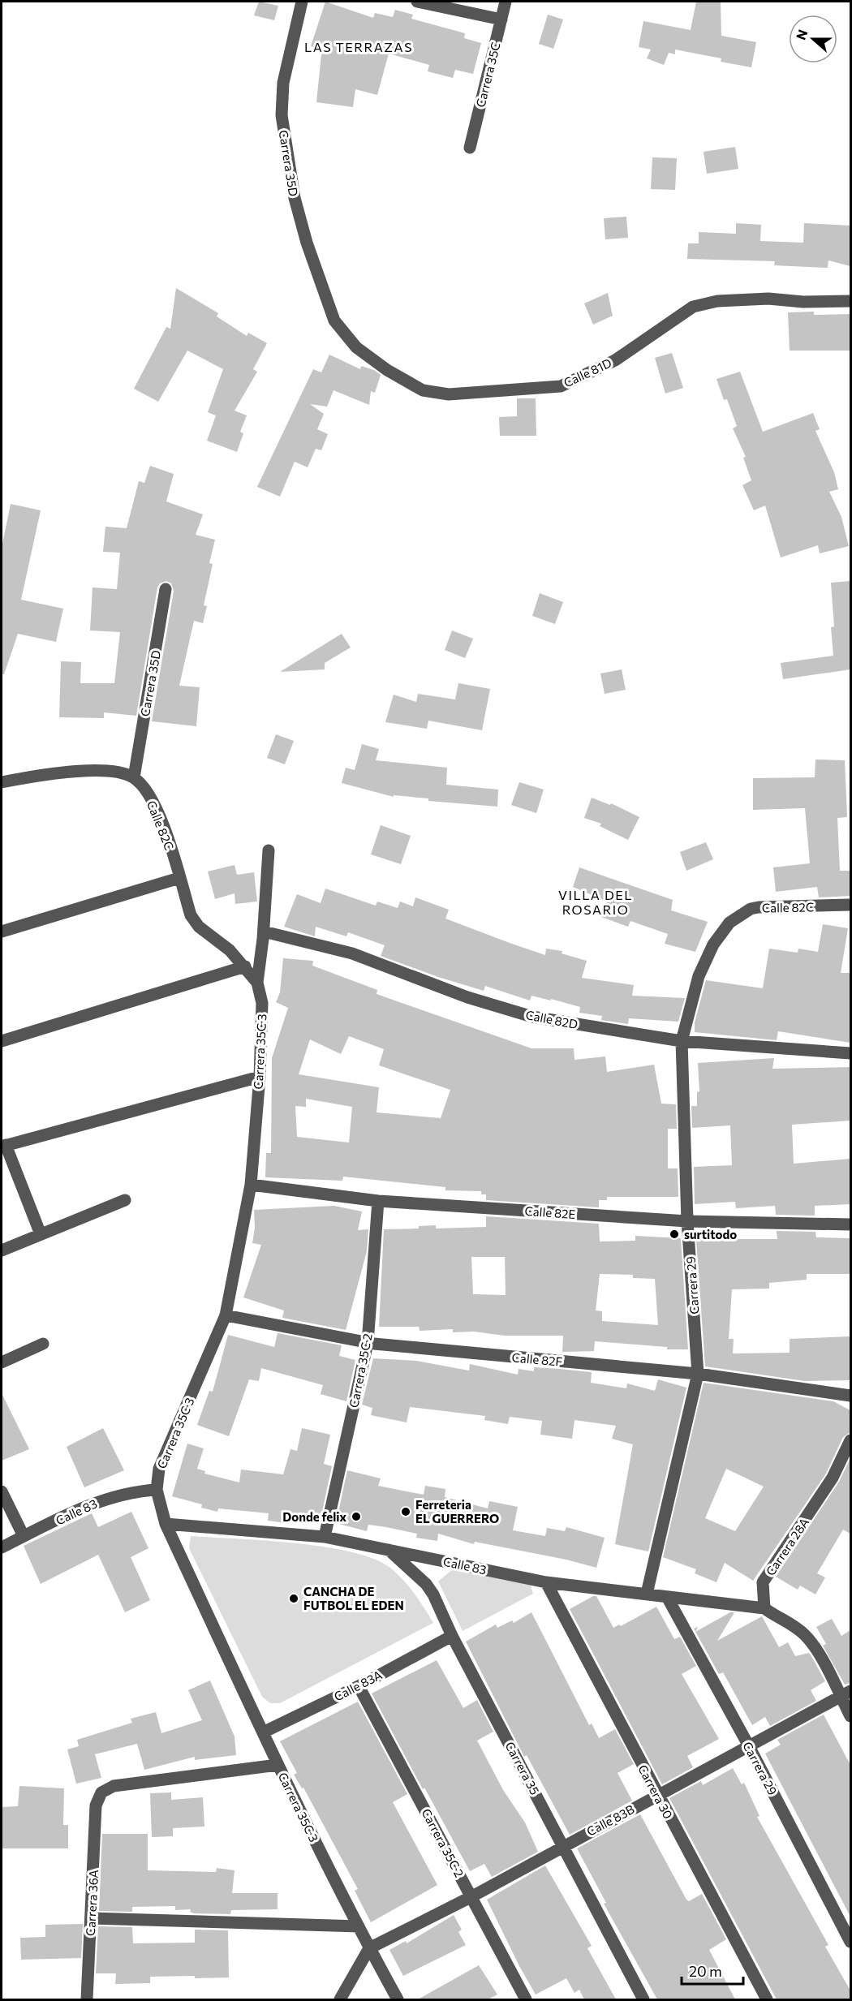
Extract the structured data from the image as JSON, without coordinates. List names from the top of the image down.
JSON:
{
  "streets": {
    "street": [
      "Carrera 35C",
      "Carrera 35D",
      "Calle 81D",
      "Calle 82C",
      "Calle 82D",
      "Carrera 35C 3",
      "Calle 82E",
      "Carrera 29",
      "Calle 82F",
      "Carrera 35C 2",
      "Calle 83",
      "Carrera 28A",
      "Calle 83A",
      "Carrera 35",
      "Carrera 30",
      "Calle 83B",
      "Carrera 36A"
    ]
  },
  "crossings": [
    ["Carrera 35D", "Calle 81D"],
    ["Carrera 35D", "Calle 82C"],
    ["Calle 82C", "Carrera 35C 3"],
    ["Calle 82C", "Carrera 29"],
    ["Calle 82D", "Carrera 35C 3"],
    ["Calle 82D", "Carrera 29"],
    ["Carrera 35C 3", "Calle 82E"],
    ["Carrera 35C 3", "Calle 82F"],
    ["Carrera 35C 3", "Calle 83"],
    ["Carrera 35C 3", "Calle 83A"],
    ["Carrera 35C 3", "Calle 83B"],
    ["Carrera 35C 3", "Carrera 36A"],
    ["Calle 82E", "Carrera 29"],
    ["Calle 82E", "Carrera 35C 2"],
    ["Carrera 29", "Calle 82F"],
    ["Carrera 29", "Calle 83"],
    ["Carrera 29", "Calle 83B"],
    ["Calle 82F", "Carrera 35C 2"],
    ["Carrera 35C 2", "Calle 83"],
    ["Carrera 35C 2", "Calle 83A"],
    ["Carrera 35C 2", "Calle 83B"],
    ["Calle 83", "Carrera 28A"],
    ["Calle 83", "Carrera 35"],
    ["Calle 83", "Carrera 30"],
    ["Calle 83A", "Carrera 35"],
    ["Carrera 35", "Calle 83B"],
    ["Carrera 30", "Calle 83B"]
  ],
  "districts": ["LAS TERRAZAS", "VILLA DEL ROSARIO"],
  "places": [
    "surtitodo",
    "Ferreteria EL GUERRERO",
    "Donde felix",
    "CANCHA DE FUTBOL EL EDEN"
  ],
  "scale_bar": "20 m",
  "north": "left"
}
